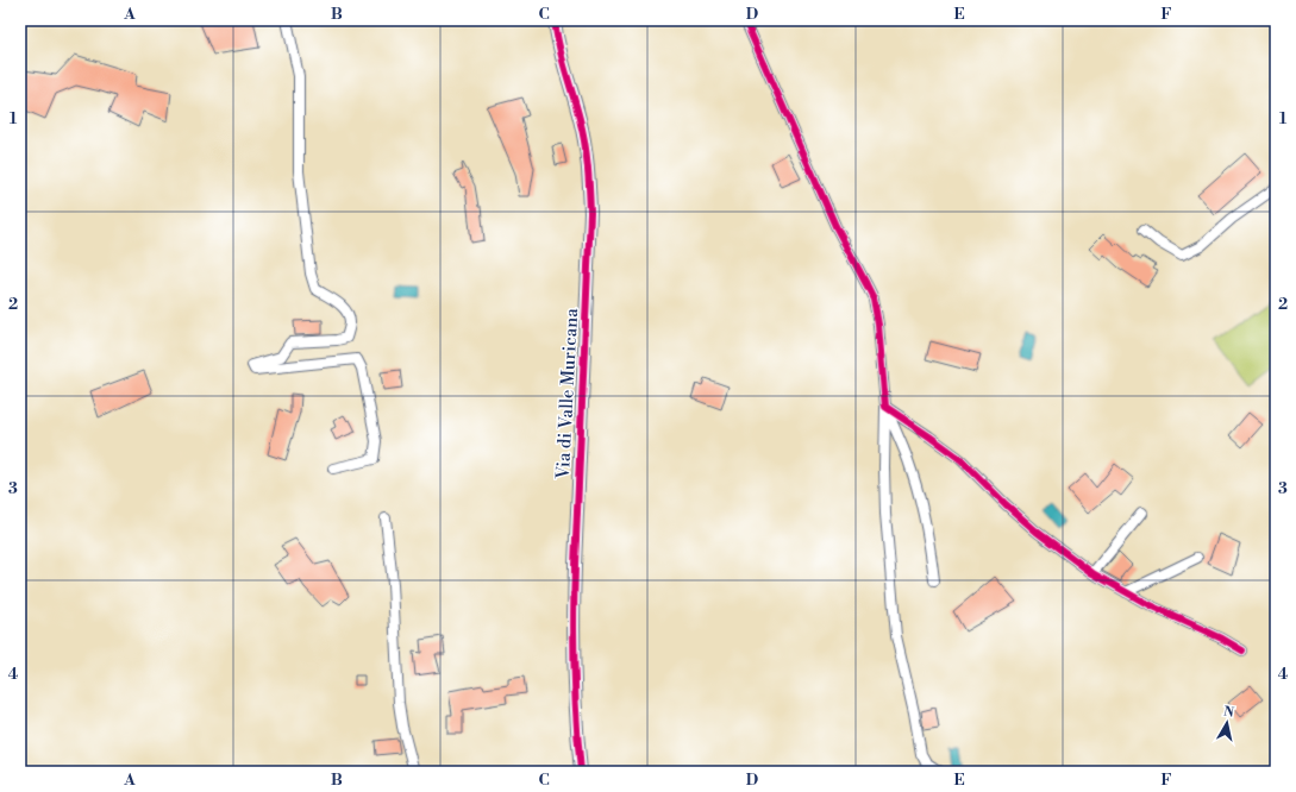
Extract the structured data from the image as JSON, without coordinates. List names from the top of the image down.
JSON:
{
  "streets": {
    "street": ["Via di Valle Muricana"]
  },
  "north": "top",
  "grid": {
    "columns": [
      "A",
      "B",
      "C",
      "D",
      "E",
      "F"
    ],
    "rows": [
      "1",
      "2",
      "3",
      "4"
    ]
  }
}
